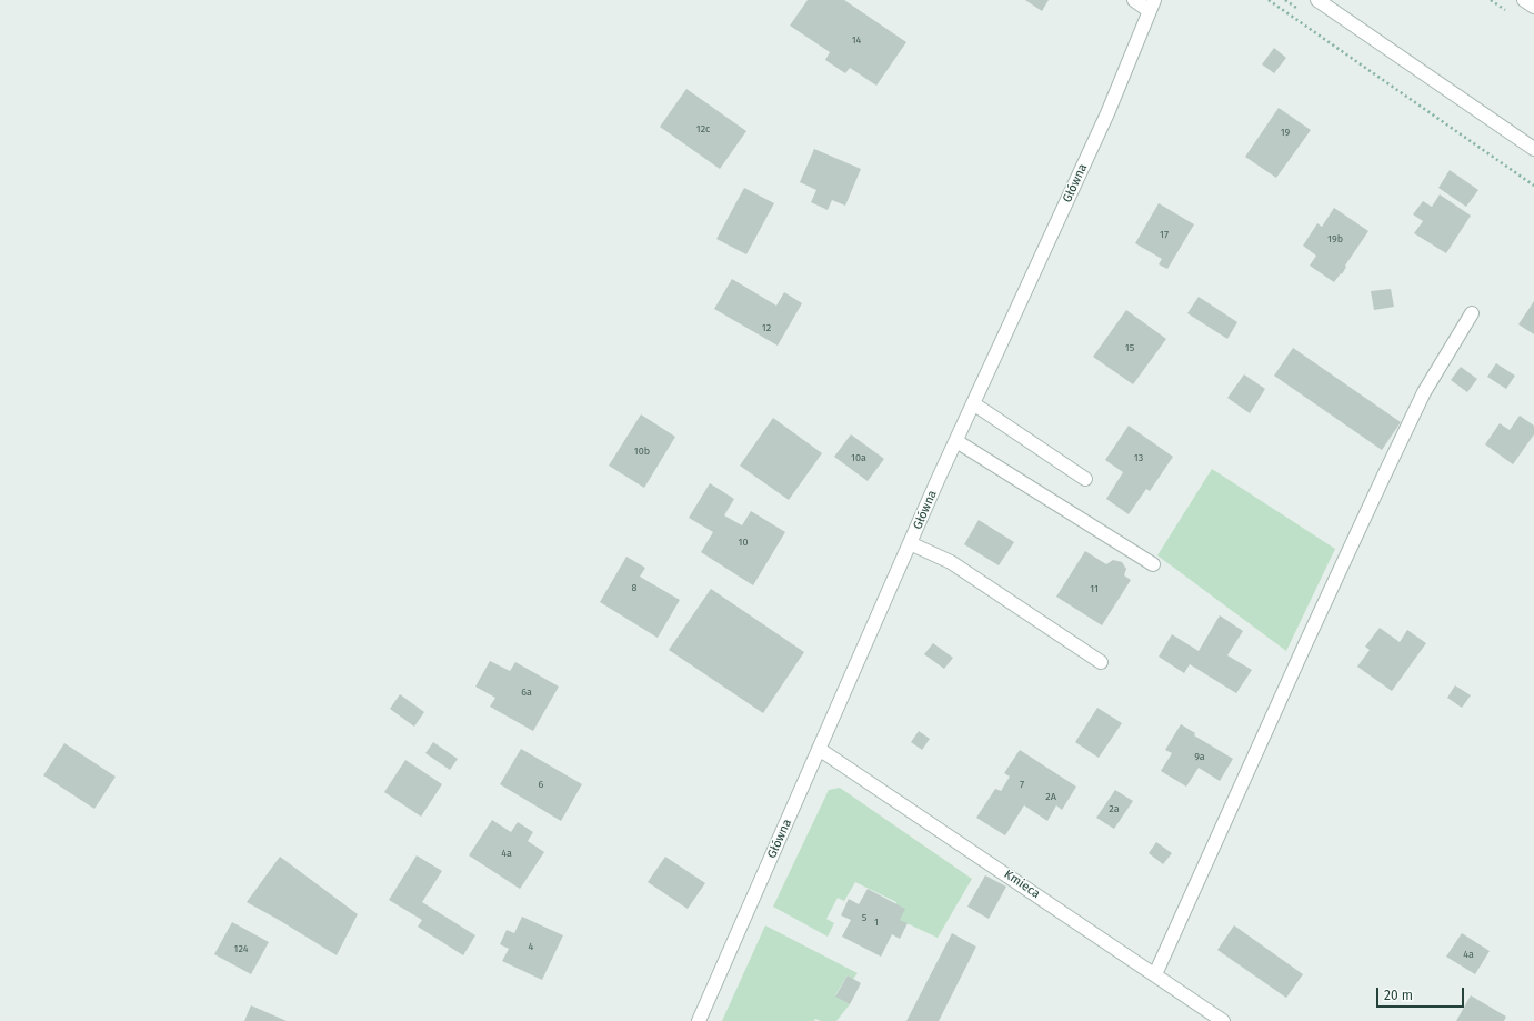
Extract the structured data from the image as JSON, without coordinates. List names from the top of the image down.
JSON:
{
  "streets": {
    "street": ["Główna", "Kmieca"]
  },
  "crossings": [
    ["Główna", "Kmieca"]
  ],
  "house_numbers": [
    "14",
    "12c",
    "19",
    "17",
    "19b",
    "12",
    "15",
    "10b",
    "10a",
    "13",
    "10",
    "8",
    "11",
    "6a",
    "9a",
    "6",
    "7",
    "2A",
    "2a",
    "4a",
    "5",
    "1",
    "4",
    "124",
    "4a"
  ],
  "scale_bar": "20 m"
}
